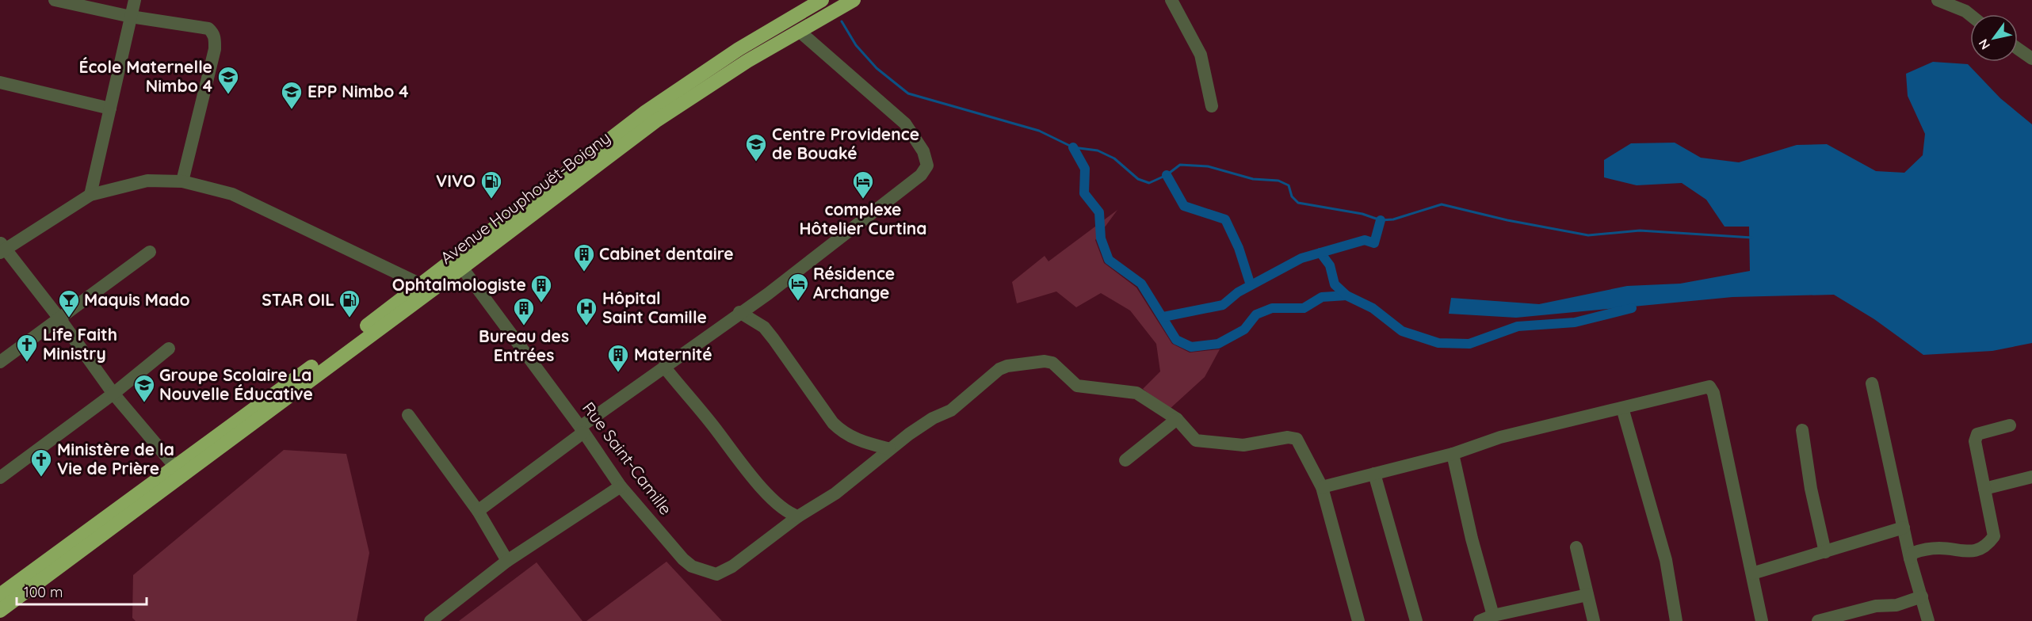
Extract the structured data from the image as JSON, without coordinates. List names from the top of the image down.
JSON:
{
  "streets": {
    "highway": ["Avenue Houphouët-Boigny"],
    "street": ["Rue Saint-Camille"]
  },
  "crossings": [
    ["Avenue Houphouët-Boigny", "Rue Saint-Camille"]
  ],
  "places": {
    "school or university": [
      "École Maternelle Nimbo 4",
      "EPP Nimbo 4",
      "Centre Providence de Bouaké",
      "Groupe Scolaire La Nouvelle Éducative"
    ],
    "fuel station": ["VIVO", "STAR OIL"],
    "hotel": ["complexe Hôtelier Curtina", "Résidence Archange"],
    "building": [
      "Cabinet dentaire",
      "Ophtalmologiste",
      "Bureau des Entrées",
      "Maternité"
    ],
    "bar": ["Maquis Mado"],
    "hospital": ["Hôpital Saint Camille"],
    "church": ["Life Faith Ministry", "Ministère de la Vie de Prière"]
  },
  "scale_bar": "100 m",
  "north": "bottom left"
}
